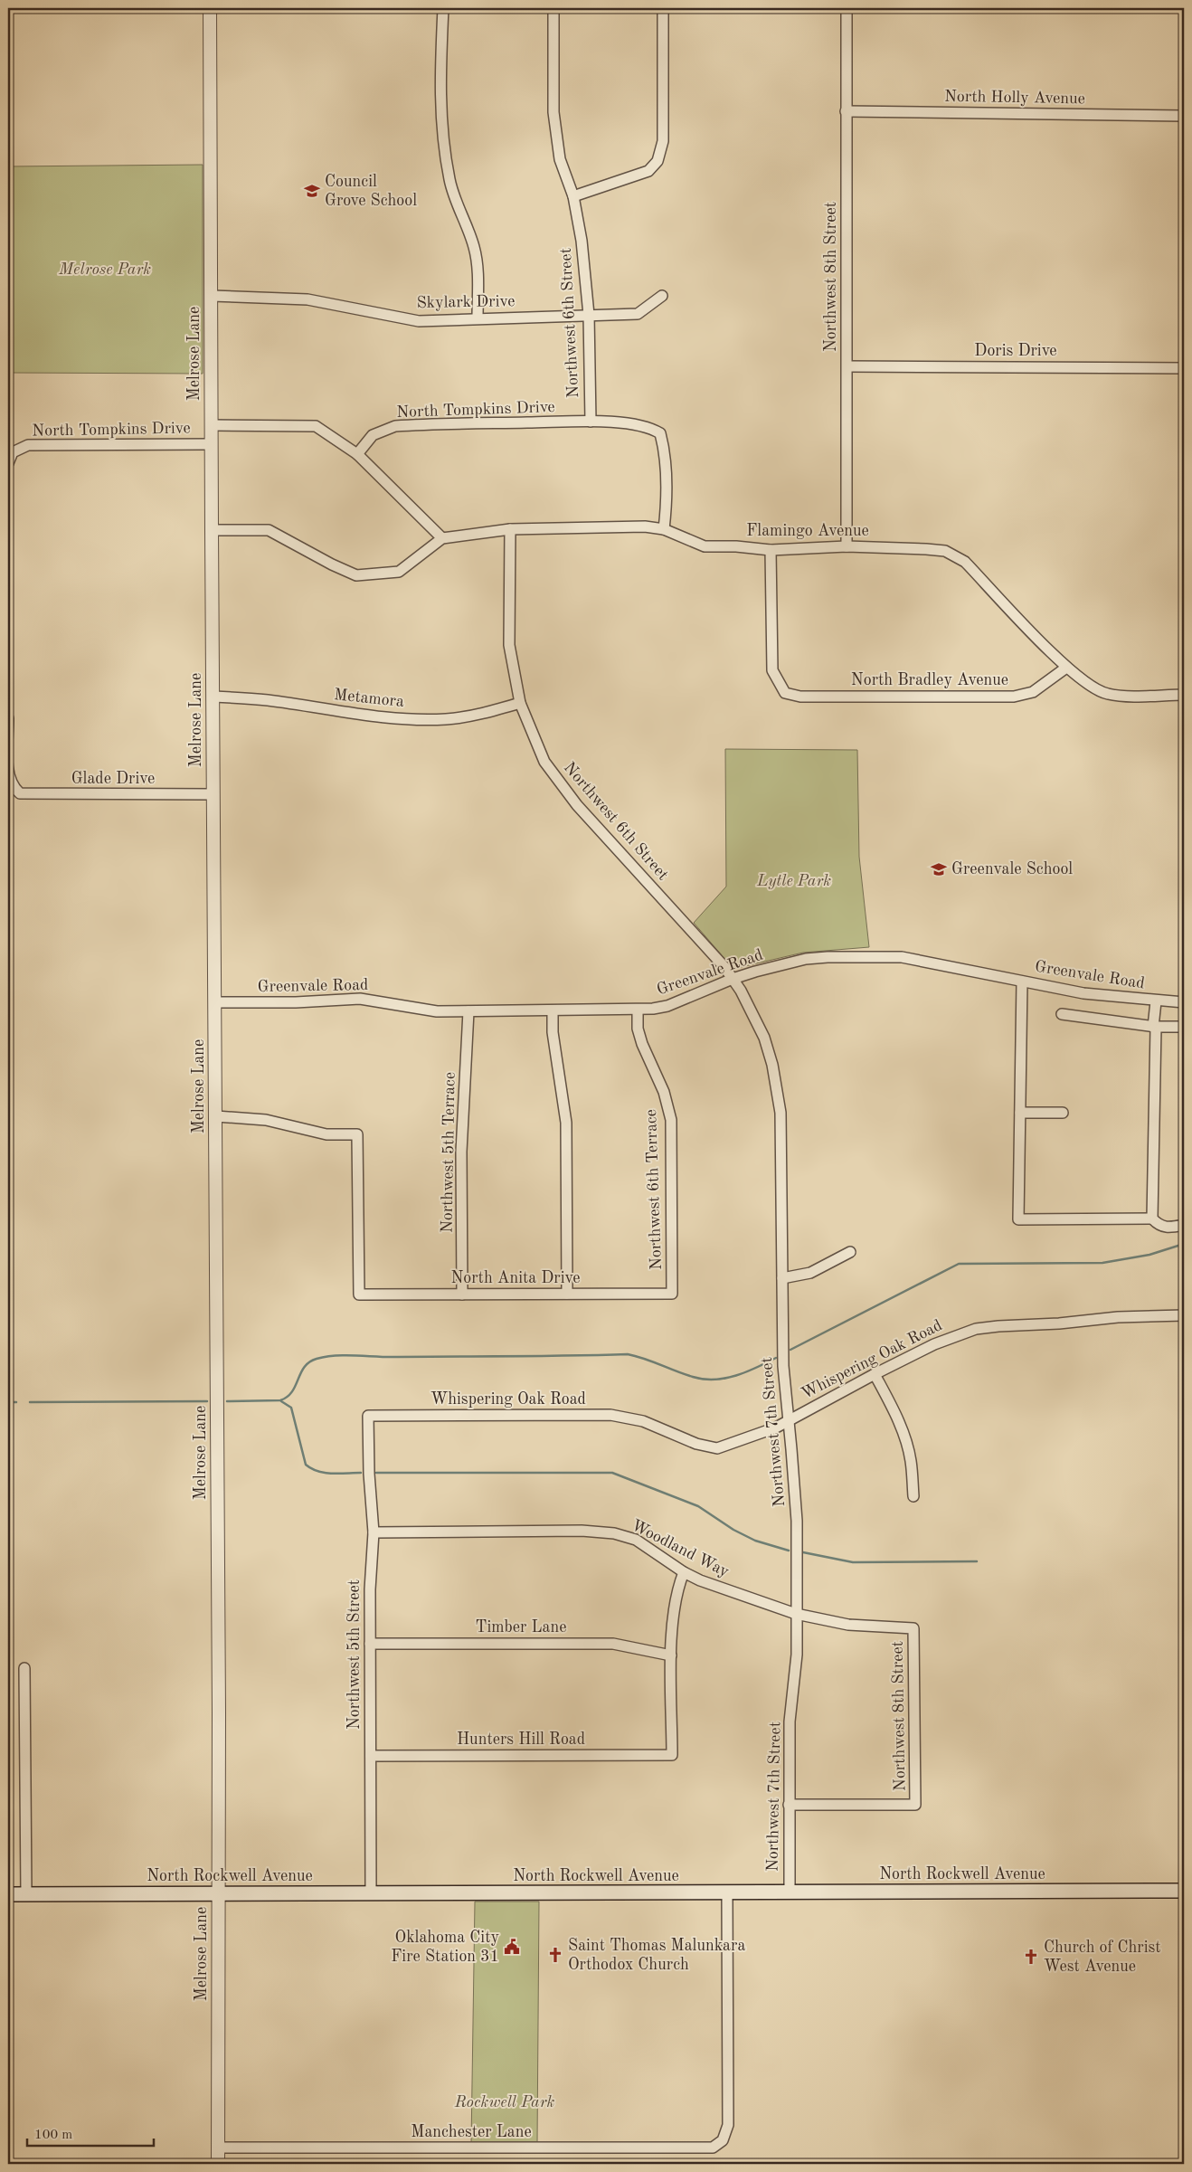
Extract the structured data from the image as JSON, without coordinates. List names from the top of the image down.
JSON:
{
  "streets": {
    "main road": ["North Rockwell Avenue"],
    "street": [
      "North Holly Avenue",
      "Northwest 8th Street",
      "Skylark Drive",
      "Northwest 6th Street",
      "Doris Drive",
      "Melrose Lane",
      "North Tompkins Drive",
      "Flamingo Avenue",
      "North Bradley Avenue",
      "Metamora",
      "Glade Drive",
      "Greenvale Road",
      "Northwest 5th Terrace",
      "Northwest 6th Terrace",
      "North Anita Drive",
      "Whispering Oak Road",
      "Northwest 7th Street",
      "Woodland Way",
      "Timber Lane",
      "Northwest 5th Street",
      "Hunters Hill Road",
      "Manchester Lane"
    ]
  },
  "crossings": [
    ["North Holly Avenue", "Northwest 8th Street"],
    ["Northwest 8th Street", "Doris Drive"],
    ["Northwest 8th Street", "Flamingo Avenue"],
    ["Northwest 8th Street", "Northwest 7th Street"],
    ["Northwest 8th Street", "Woodland Way"],
    ["Skylark Drive", "Northwest 6th Street"],
    ["Skylark Drive", "Melrose Lane"],
    ["Northwest 6th Street", "North Tompkins Drive"],
    ["Northwest 6th Street", "Flamingo Avenue"],
    ["Northwest 6th Street", "Metamora"],
    ["Northwest 6th Street", "Greenvale Road"],
    ["Northwest 6th Street", "Northwest 7th Street"],
    ["Melrose Lane", "North Tompkins Drive"],
    ["Melrose Lane", "Metamora"],
    ["Melrose Lane", "Glade Drive"],
    ["Melrose Lane", "Greenvale Road"],
    ["Melrose Lane", "North Anita Drive"],
    ["Melrose Lane", "North Rockwell Avenue"],
    ["Melrose Lane", "Manchester Lane"],
    ["North Tompkins Drive", "Flamingo Avenue"],
    ["Flamingo Avenue", "North Bradley Avenue"],
    ["Greenvale Road", "Northwest 5th Terrace"],
    ["Greenvale Road", "Northwest 6th Terrace"],
    ["Greenvale Road", "Northwest 7th Street"],
    ["Northwest 5th Terrace", "North Anita Drive"],
    ["Northwest 6th Terrace", "North Anita Drive"],
    ["Whispering Oak Road", "Northwest 7th Street"],
    ["Whispering Oak Road", "Northwest 5th Street"],
    ["Northwest 7th Street", "Woodland Way"],
    ["Northwest 7th Street", "North Rockwell Avenue"],
    ["Woodland Way", "Northwest 5th Street"],
    ["Timber Lane", "Northwest 5th Street"],
    ["Timber Lane", "Hunters Hill Road"],
    ["Northwest 5th Street", "Hunters Hill Road"],
    ["Northwest 5th Street", "North Rockwell Avenue"],
    ["North Rockwell Avenue", "Manchester Lane"]
  ],
  "parks": ["Melrose Park", "Lytle Park", "Rockwell Park"],
  "places": {
    "school or university": ["Council Grove School", "Greenvale School"],
    "public building": ["Oklahoma City Fire Station 31"],
    "church": ["Saint Thomas Malunkara Orthodox Church", "Church of Christ West Avenue"]
  },
  "scale_bar": "100 m"
}
